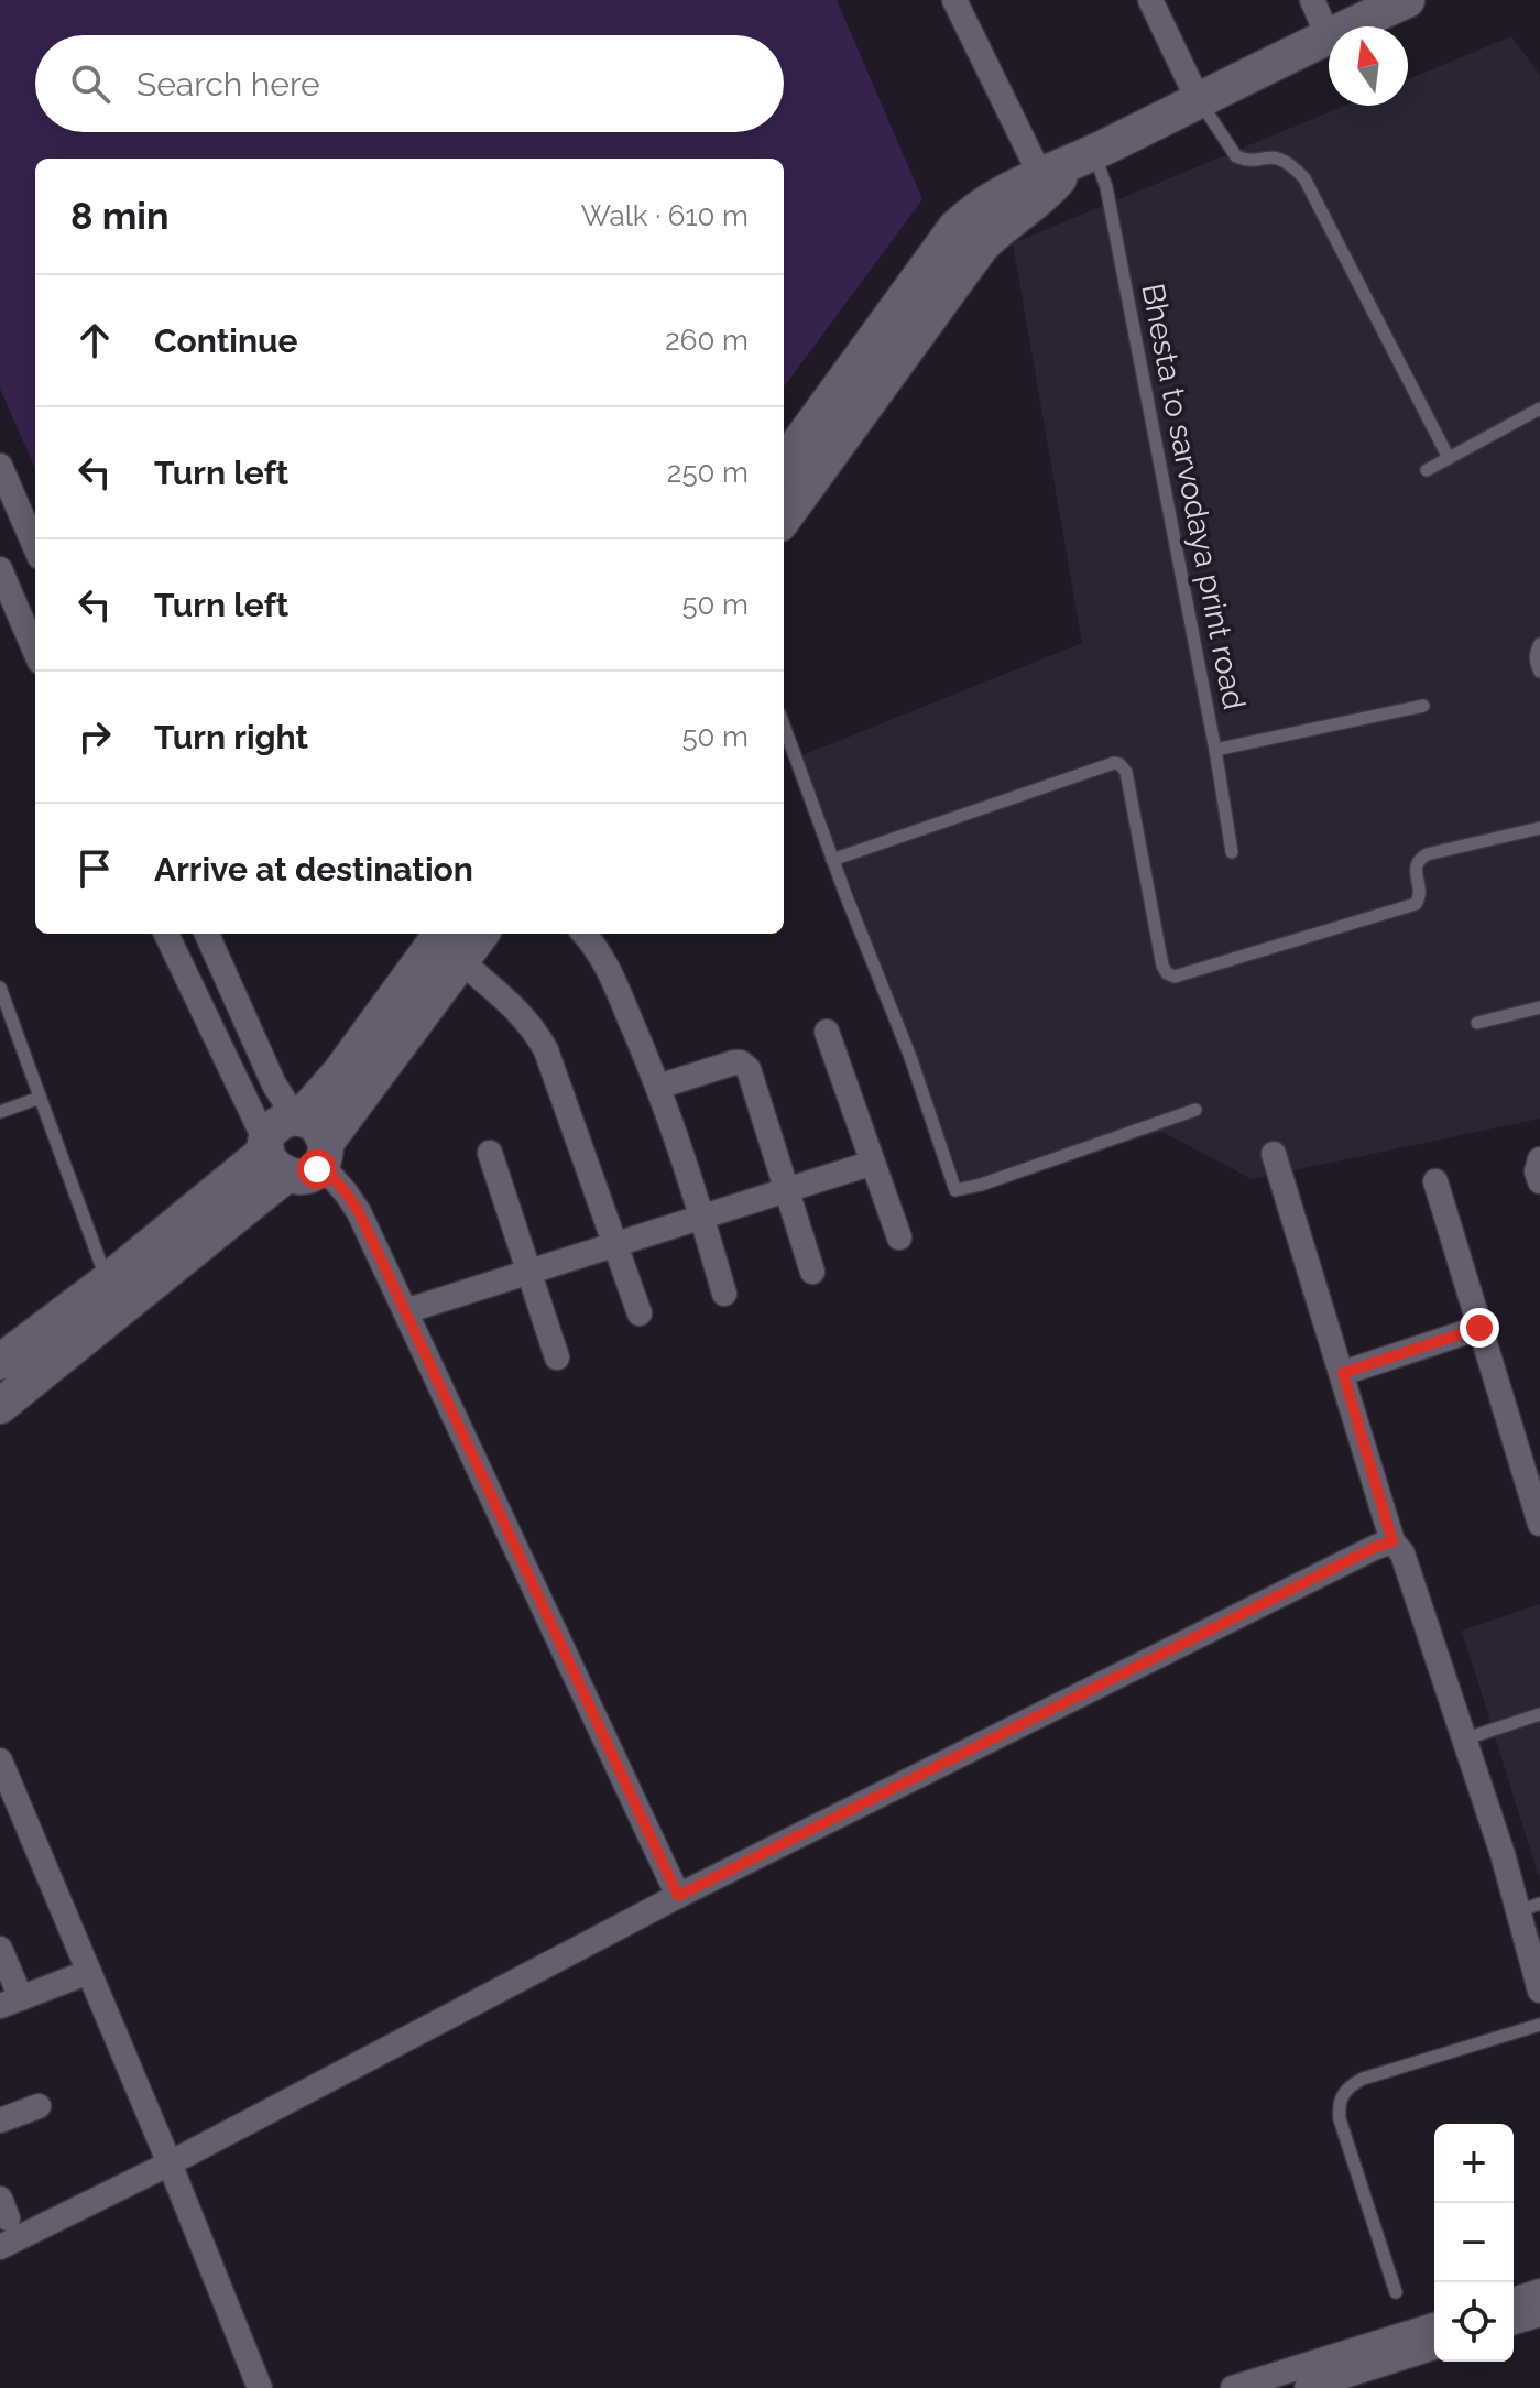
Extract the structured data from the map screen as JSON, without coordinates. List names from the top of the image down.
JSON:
{
  "streets": {
    "lane": ["Bhesta to sarvodaya print road"]
  },
  "north": "top",
  "page": {
    "search": "Search here",
    "heading": ["8 min", "Walk · 610 m"],
    "list": [
      ["Continue", "260 m"],
      ["Turn left", "250 m"],
      ["Turn left", "50 m"],
      ["Turn right", "50 m"],
      "Arrive at destination"
    ],
    "map_buttons": ["+", "−"]
  }
}
